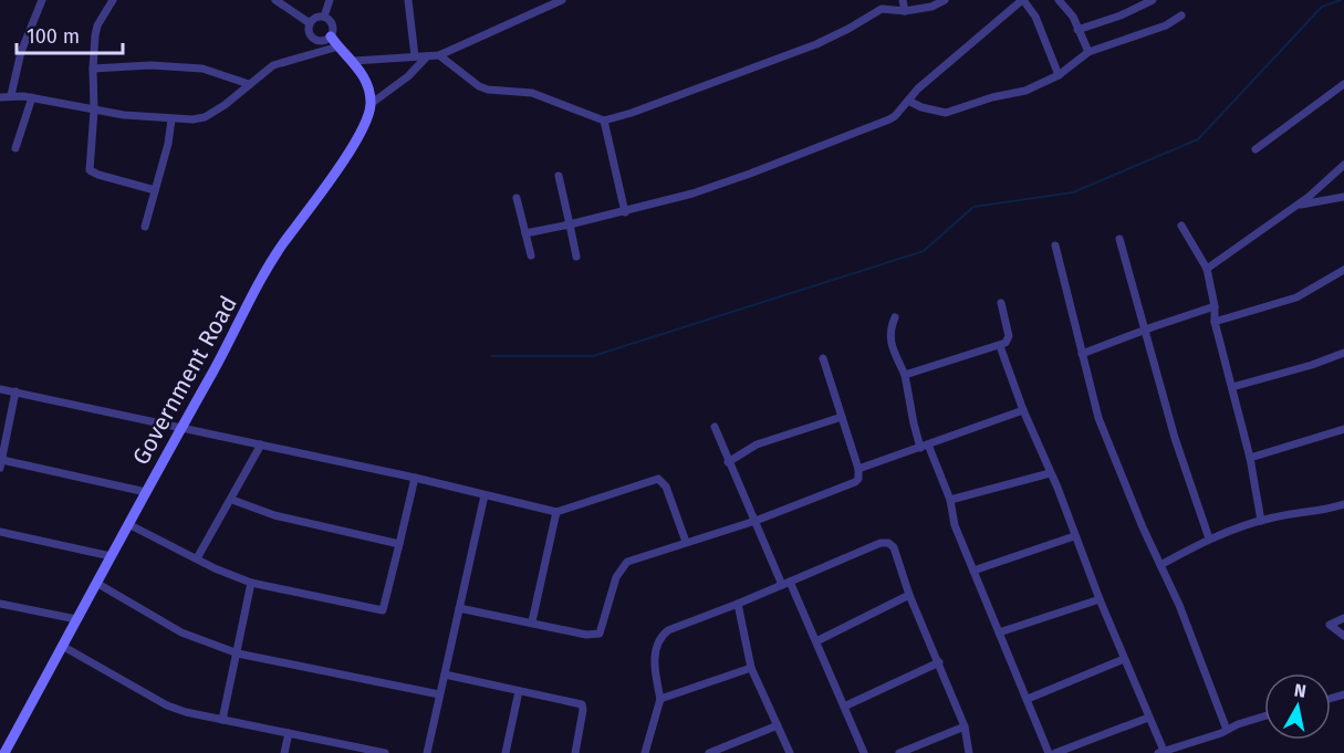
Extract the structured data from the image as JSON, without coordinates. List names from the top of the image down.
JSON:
{
  "streets": {
    "street": ["Government Road"]
  },
  "scale_bar": "100 m",
  "north": "top"
}
